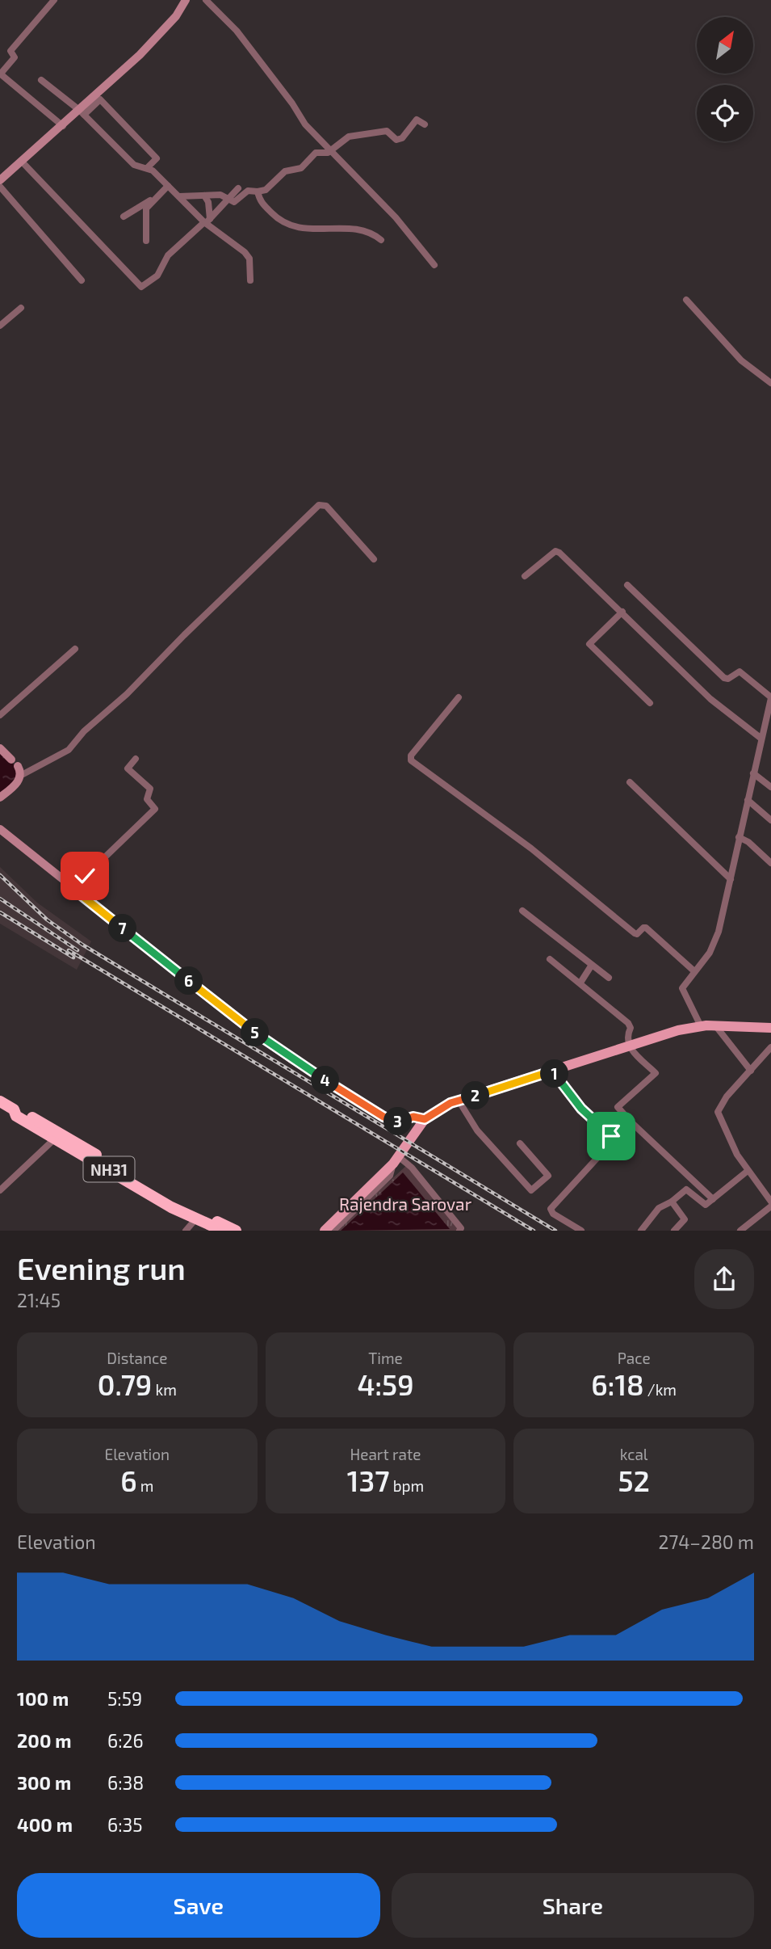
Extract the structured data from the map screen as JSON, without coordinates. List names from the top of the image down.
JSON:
{
  "streets": {
    "highway": ["NH31"]
  },
  "parks": ["Rajendra Sarovar"],
  "north": "top right",
  "page": {
    "pins": [
      "7",
      "6",
      "5",
      "1",
      "4",
      "2",
      "3"
    ],
    "heading": ["Evening run", "21:45"],
    "stats": [
      ["Distance", "0.79 km"],
      ["Time", "4:59"],
      ["Pace", "6:18 /km"],
      ["Elevation", "6 m"],
      ["Heart rate", "137 bpm"],
      ["kcal", "52"]
    ],
    "chart": ["Elevation", "274–280 m"],
    "list": [
      {
        "name": "100 m",
        "note": "5:59"
      },
      {
        "name": "200 m",
        "note": "6:26"
      },
      {
        "name": "300 m",
        "note": "6:38"
      },
      {
        "name": "400 m",
        "note": "6:35"
      }
    ],
    "buttons": ["Save", "Share"]
  }
}
